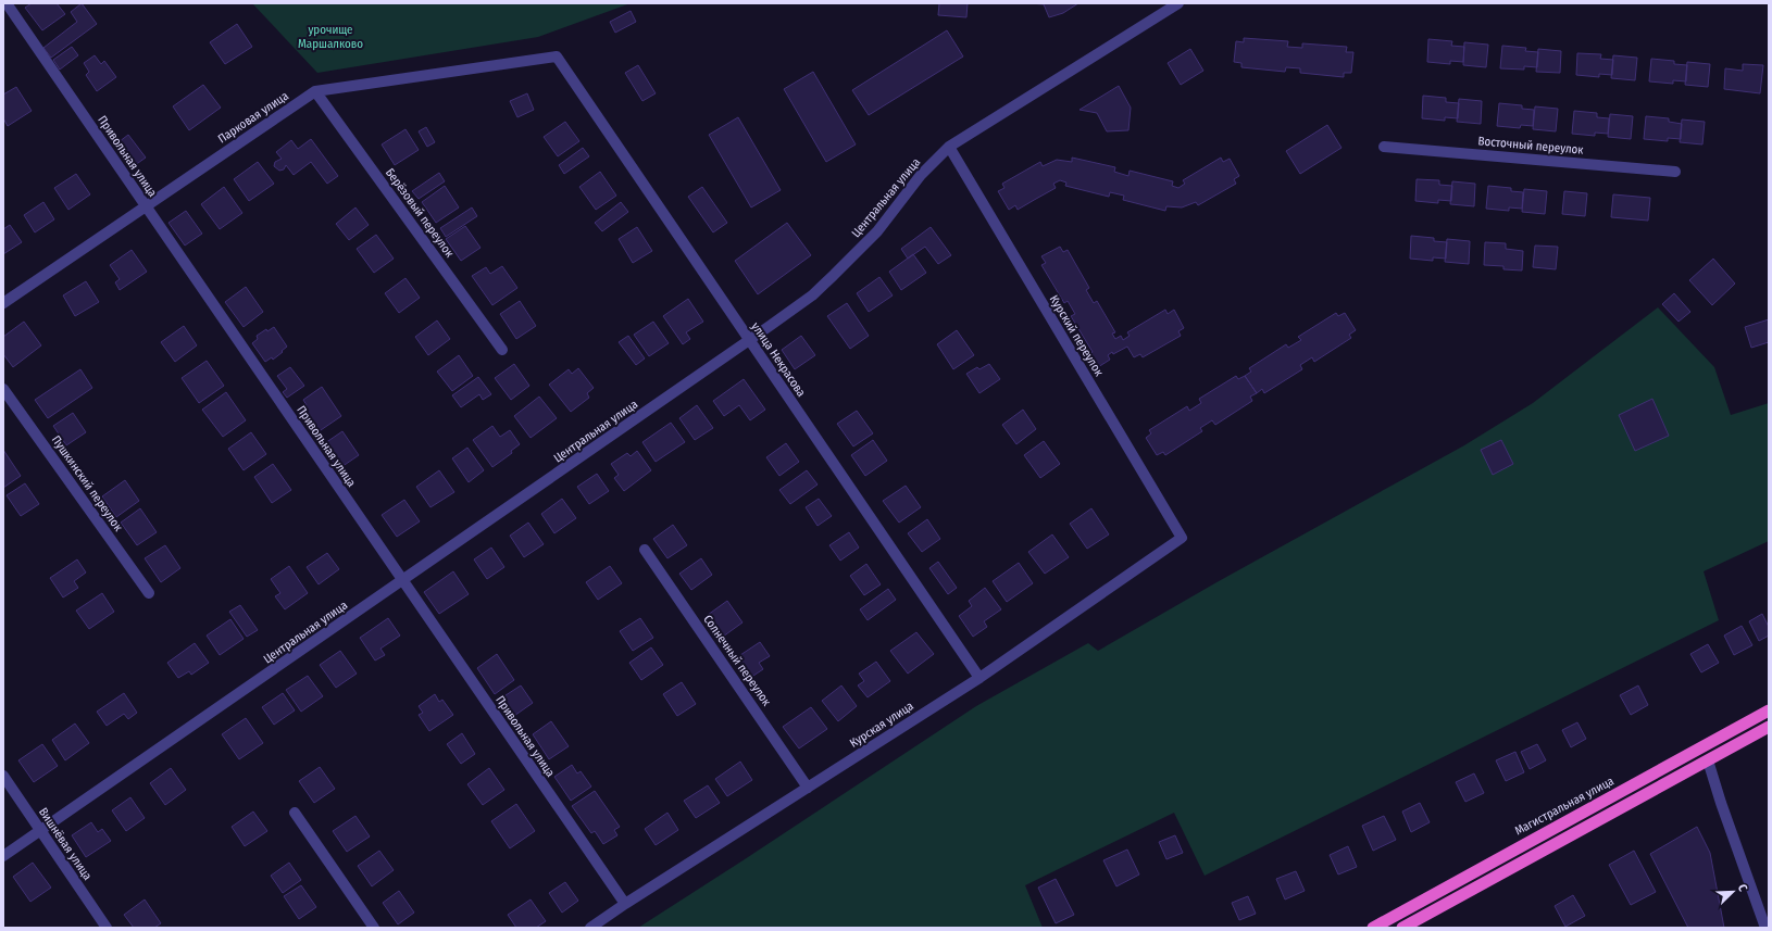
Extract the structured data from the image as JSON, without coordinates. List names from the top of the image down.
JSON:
{
  "streets": {
    "highway": ["Магистральная улица"],
    "street": [
      "Парковая улица",
      "Восточный переулок",
      "Привольная улица",
      "Центральная улица",
      "Берёзовый переулок",
      "Курский переулок",
      "улица Некрасова",
      "Пушкинский переулок",
      "Солнечный переулок",
      "Курская улица",
      "Вишнёвая улица"
    ]
  },
  "crossings": [
    ["Парковая улица", "Привольная улица"],
    ["Парковая улица", "Берёзовый переулок"],
    ["Парковая улица", "улица Некрасова"],
    ["Привольная улица", "Центральная улица"],
    ["Привольная улица", "Курская улица"],
    ["Центральная улица", "Курский переулок"],
    ["Центральная улица", "улица Некрасова"],
    ["Центральная улица", "Вишнёвая улица"],
    ["Курский переулок", "Курская улица"],
    ["улица Некрасова", "Курская улица"],
    ["Солнечный переулок", "Курская улица"]
  ],
  "parks": ["урочище Маршалково"],
  "north": "top right"
}
